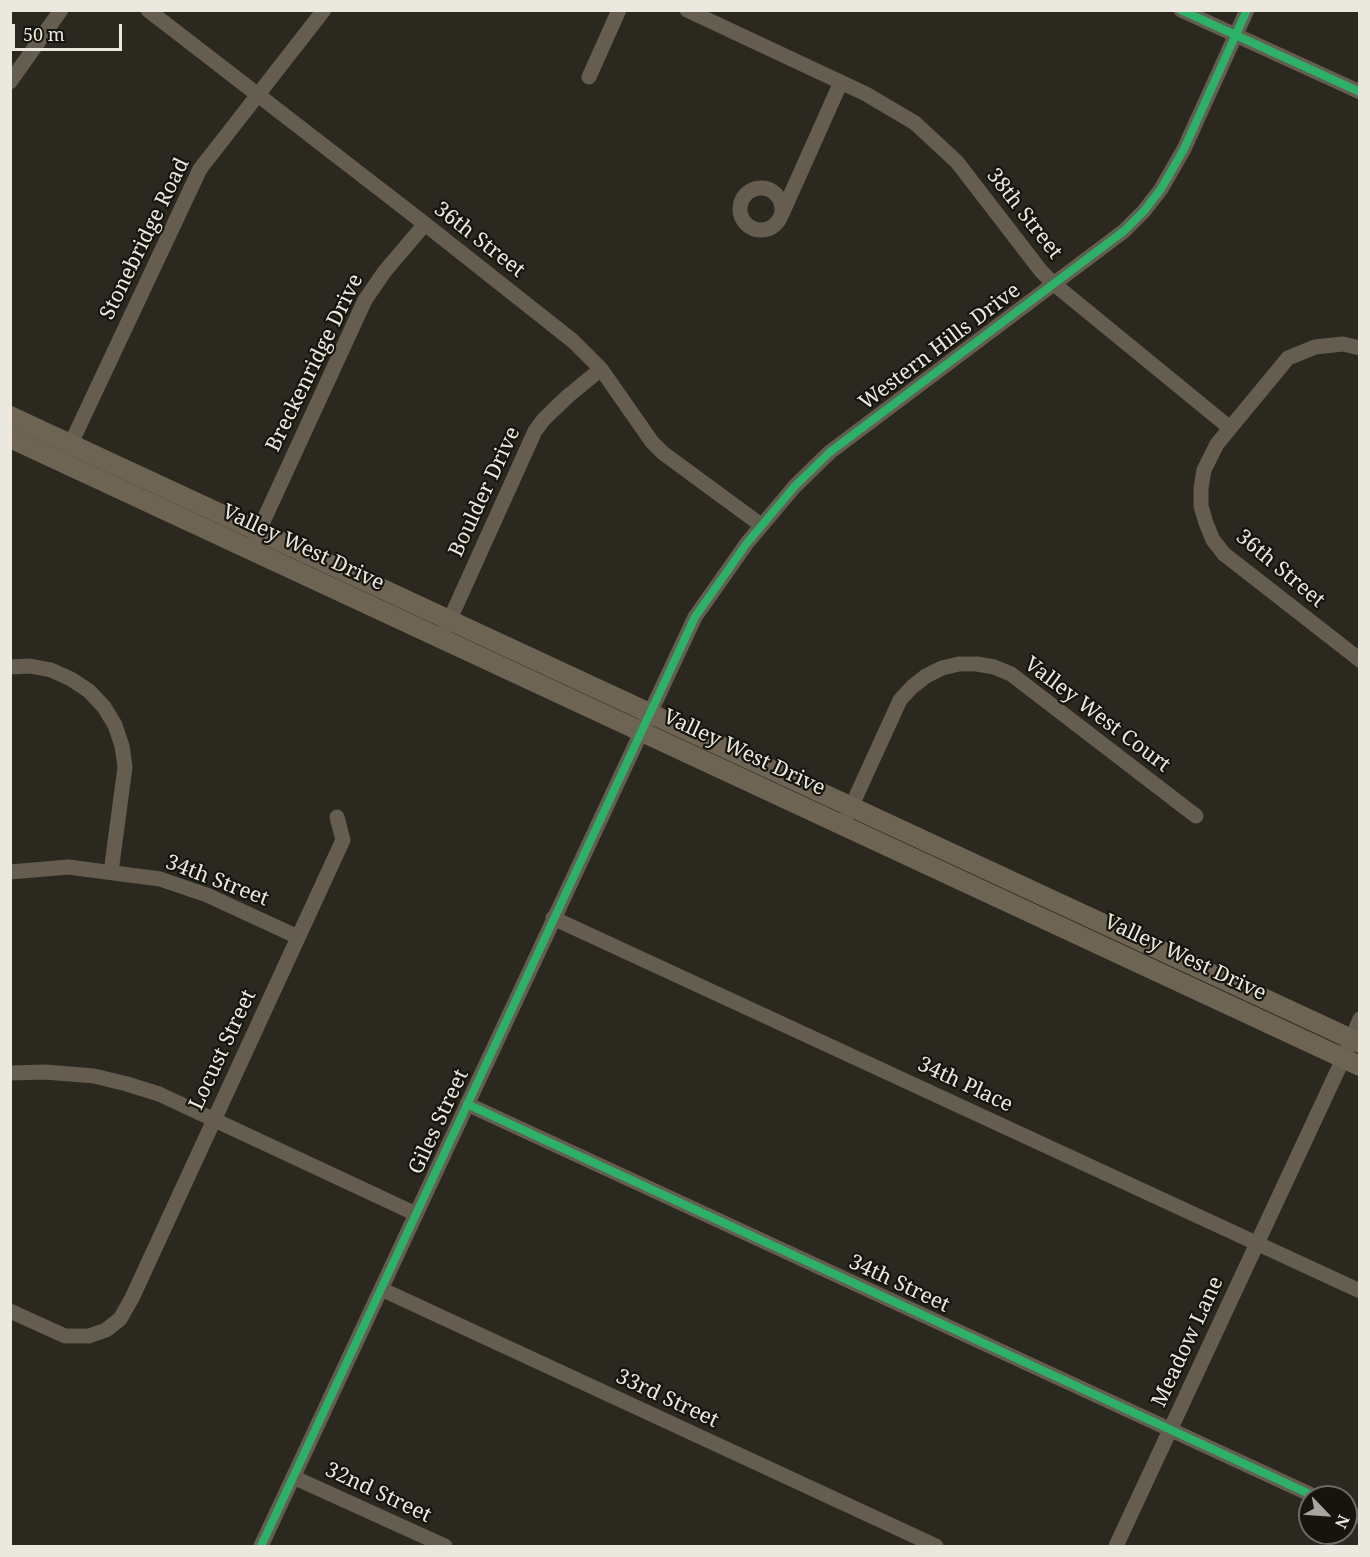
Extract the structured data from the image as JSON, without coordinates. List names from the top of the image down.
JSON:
{
  "streets": {
    "main road": ["Valley West Drive"],
    "street": [
      "38th Street",
      "Stonebridge Road",
      "36th Street",
      "Western Hills Drive",
      "Breckenridge Drive",
      "Boulder Drive",
      "Valley West Court",
      "34th Street",
      "Locust Street",
      "34th Place",
      "Giles Street",
      "Meadow Lane",
      "33rd Street",
      "32nd Street"
    ]
  },
  "crossings": [
    ["38th Street", "36th Street"],
    ["38th Street", "Western Hills Drive"],
    ["Stonebridge Road", "36th Street"],
    ["Stonebridge Road", "Valley West Drive"],
    ["36th Street", "Western Hills Drive"],
    ["36th Street", "Breckenridge Drive"],
    ["36th Street", "Boulder Drive"],
    ["Western Hills Drive", "Valley West Drive"],
    ["Western Hills Drive", "Giles Street"],
    ["Breckenridge Drive", "Valley West Drive"],
    ["Boulder Drive", "Valley West Drive"],
    ["Valley West Drive", "Valley West Court"],
    ["Valley West Drive", "Giles Street"],
    ["Valley West Drive", "Meadow Lane"],
    ["34th Street", "Locust Street"],
    ["34th Street", "Giles Street"],
    ["34th Street", "Meadow Lane"],
    ["34th Place", "Giles Street"],
    ["34th Place", "Meadow Lane"],
    ["Giles Street", "33rd Street"],
    ["Giles Street", "32nd Street"]
  ],
  "scale_bar": "50 m",
  "north": "bottom right"
}
